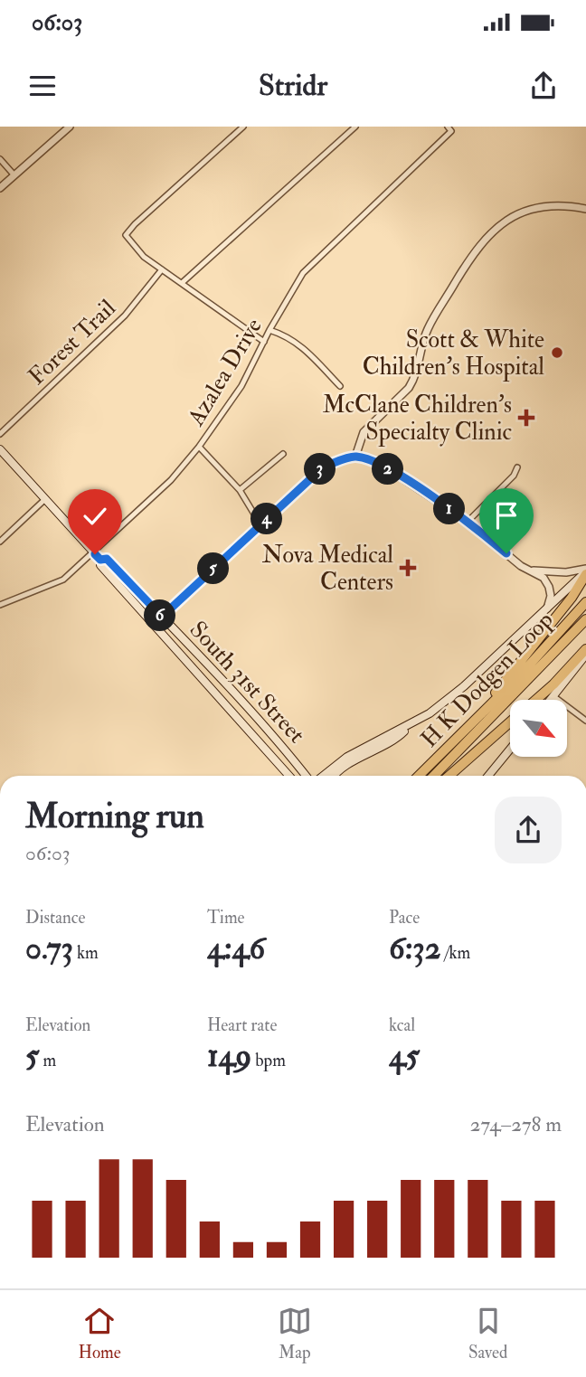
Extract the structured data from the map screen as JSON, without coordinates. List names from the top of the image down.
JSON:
{
  "streets": {
    "highway": ["H K Dodgen Loop"],
    "main road": ["South 31st Street"],
    "street": ["Forest Trail", "Azalea Drive"]
  },
  "crossings": [
    ["Azalea Drive", "South 31st Street"]
  ],
  "places": {
    "other": ["Scott & White Children's Hospital"],
    "health": ["McClane Children's Specialty Clinic", "Nova Medical Centers"]
  },
  "north": "bottom right",
  "page": {
    "status": "06:03",
    "header": "Stridr",
    "pins": [
      "2",
      "3",
      "1",
      "4",
      "5",
      "6"
    ],
    "heading": ["Morning run", "06:03"],
    "stats": [
      ["Distance", "0.73 km"],
      ["Time", "4:46"],
      ["Pace", "6:32 /km"],
      ["Elevation", "5 m"],
      ["Heart rate", "149 bpm"],
      ["kcal", "45"]
    ],
    "chart": ["Elevation", "274–278 m"],
    "tabs": ["Home", "Map", "Saved"]
  }
}
